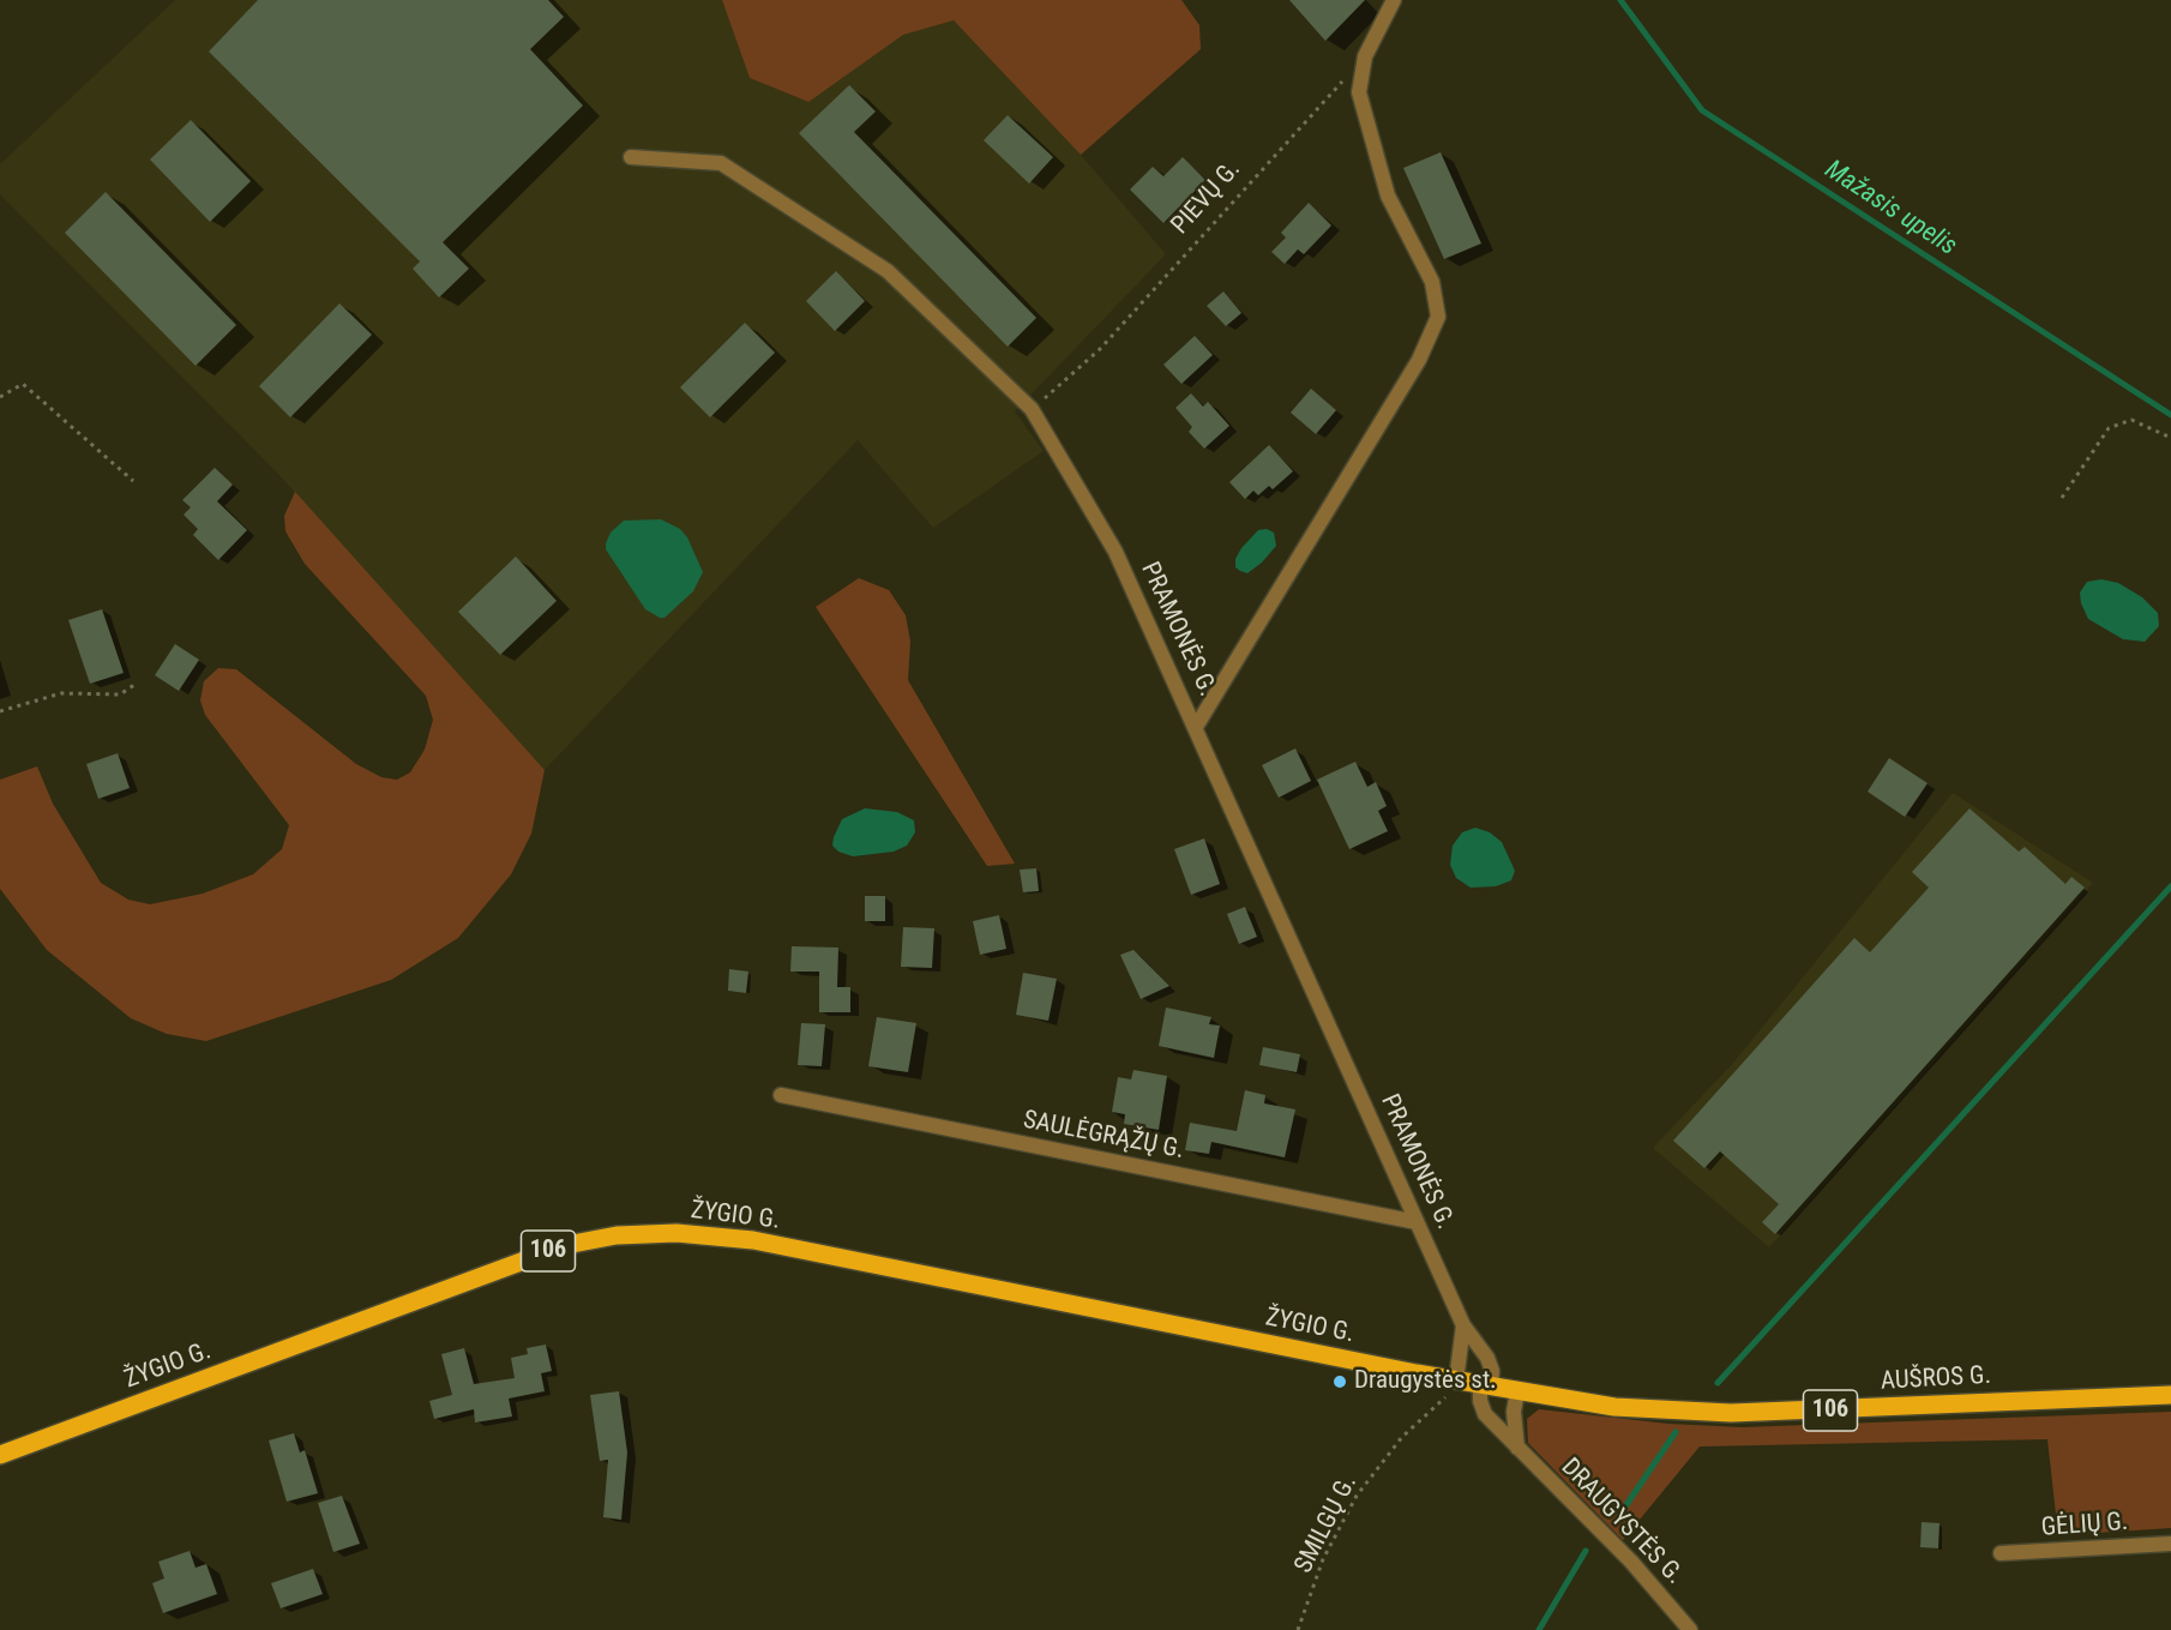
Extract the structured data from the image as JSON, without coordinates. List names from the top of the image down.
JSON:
{
  "streets": {
    "main road": ["ŽYGIO G.", "106", "AUŠROS G."],
    "street": [
      "PRAMONĖS G.",
      "SAULĖGRĄŽŲ G.",
      "DRAUGYSTĖS G.",
      "GĖLIŲ G."
    ],
    "path": ["PIEVŲ G.", "SMILGŲ G."]
  },
  "crossings": [
    ["PIEVŲ G.", "PRAMONĖS G."],
    ["PRAMONĖS G.", "SAULĖGRĄŽŲ G."],
    ["PRAMONĖS G.", "ŽYGIO G."],
    ["PRAMONĖS G.", "AUŠROS G."],
    ["PRAMONĖS G.", "DRAUGYSTĖS G."],
    ["ŽYGIO G.", "AUŠROS G."],
    ["ŽYGIO G.", "DRAUGYSTĖS G."],
    ["ŽYGIO G.", "SMILGŲ G."],
    ["AUŠROS G.", "DRAUGYSTĖS G."]
  ],
  "water": ["Mažasis upelis"],
  "places": ["Draugystės st."]
}
